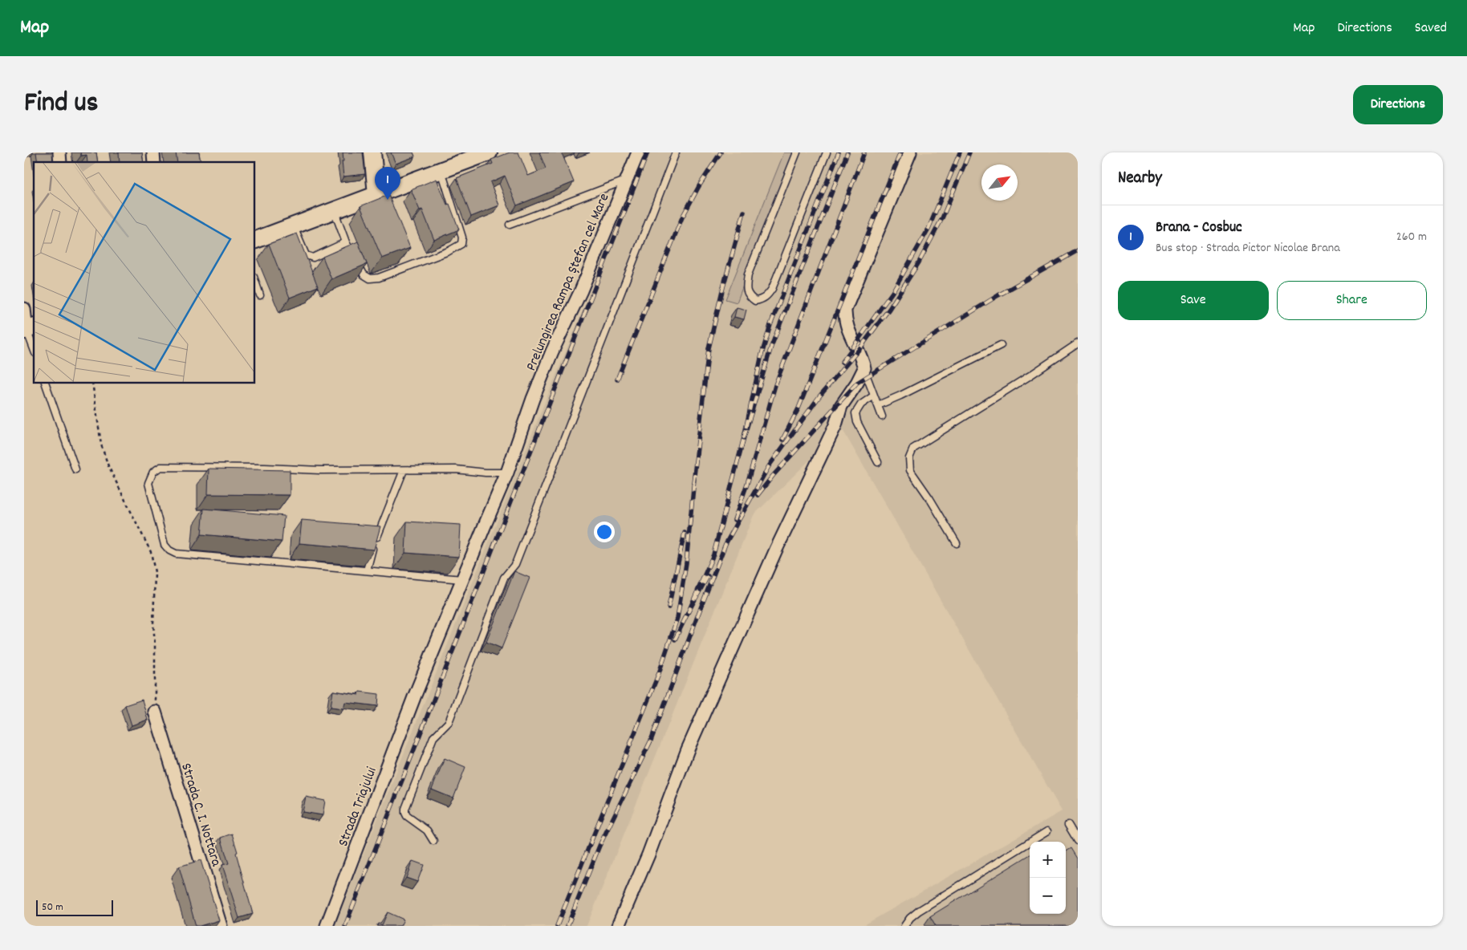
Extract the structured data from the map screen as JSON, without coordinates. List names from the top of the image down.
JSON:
{
  "streets": {
    "street": ["Prelungirea Rampa Ștefan cel Mare", "Strada Triajului", "Strada C. I. Nottara"]
  },
  "crossings": [
    ["Prelungirea Rampa Ștefan cel Mare", "Strada Triajului"]
  ],
  "scale_bar": "50 m",
  "north": "top right",
  "page": {
    "header": "Map",
    "nav": ["Map", "Directions", "Saved"],
    "title": "Find us",
    "buttons": [
      "Directions",
      ["Save", "Share"]
    ],
    "heading": "Nearby",
    "pins": "1",
    "list": [
      {
        "mark": "1",
        "name": "Brana - Cosbuc",
        "note": "Bus stop · Strada Pictor Nicolae Brana",
        "value": "260 m"
      }
    ],
    "map_buttons": ["+", "−"],
    "scale": "50 m"
  }
}
